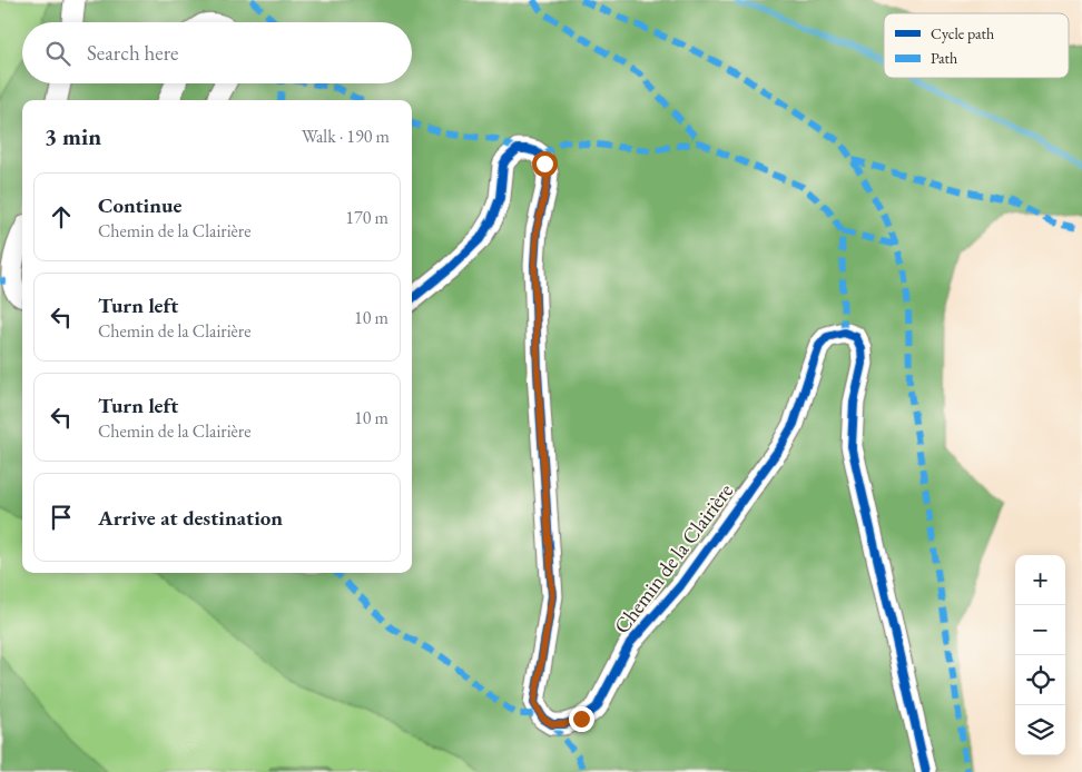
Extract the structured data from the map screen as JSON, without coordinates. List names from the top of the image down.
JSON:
{
  "streets": {
    "street": ["Chemin de la Clairière"]
  },
  "legend": ["Cycle path", "Path"],
  "page": {
    "search": "Search here",
    "heading": ["3 min", "Walk · 190 m"],
    "list": [
      ["Continue", "Chemin de la Clairière", "170 m"],
      ["Turn left", "Chemin de la Clairière", "10 m"],
      ["Turn left", "Chemin de la Clairière", "10 m"],
      "Arrive at destination"
    ],
    "map_buttons": ["+", "−"]
  }
}
